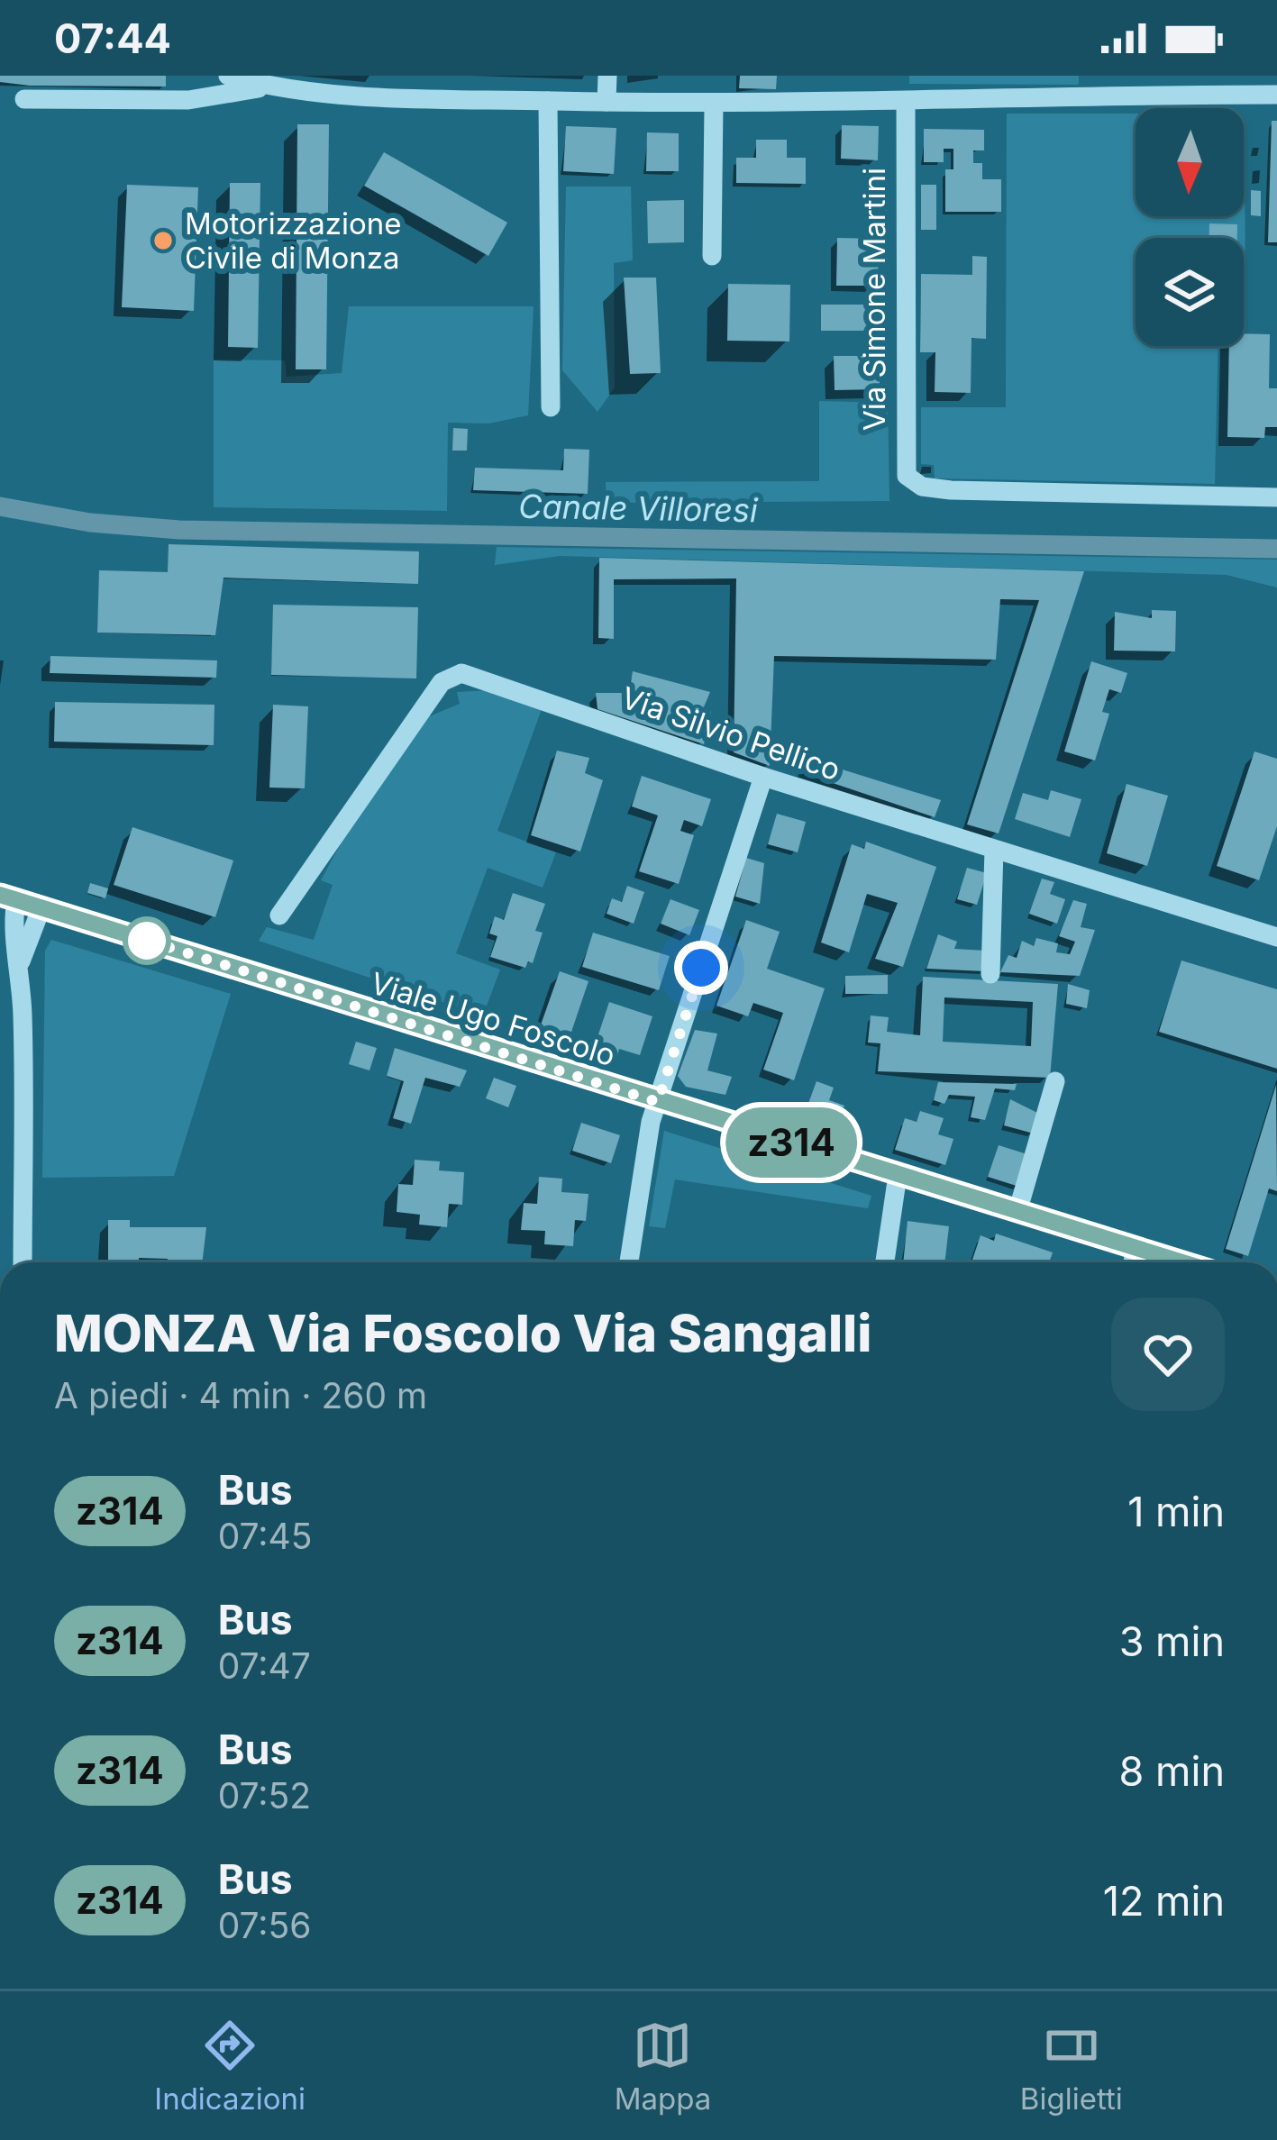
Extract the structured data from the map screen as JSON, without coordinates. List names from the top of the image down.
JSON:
{
  "streets": {
    "street": ["Via Simone Martini", "Via Silvio Pellico", "Viale Ugo Foscolo"]
  },
  "water": ["Canale Villoresi"],
  "places": ["Motorizzazione Civile di Monza"],
  "lines": ["bus line z314"],
  "north": "bottom",
  "page": {
    "status": "07:44",
    "on_map": "z314",
    "heading": ["MONZA Via Foscolo Via Sangalli", "A piedi · 4 min · 260 m"],
    "list": [
      {
        "mark": "z314",
        "name": "Bus",
        "note": "07:45",
        "value": "1 min"
      },
      {
        "mark": "z314",
        "name": "Bus",
        "note": "07:47",
        "value": "3 min"
      },
      {
        "mark": "z314",
        "name": "Bus",
        "note": "07:52",
        "value": "8 min"
      },
      {
        "mark": "z314",
        "name": "Bus",
        "note": "07:56",
        "value": "12 min"
      }
    ],
    "tabs": ["Indicazioni", "Mappa", "Biglietti"]
  }
}
